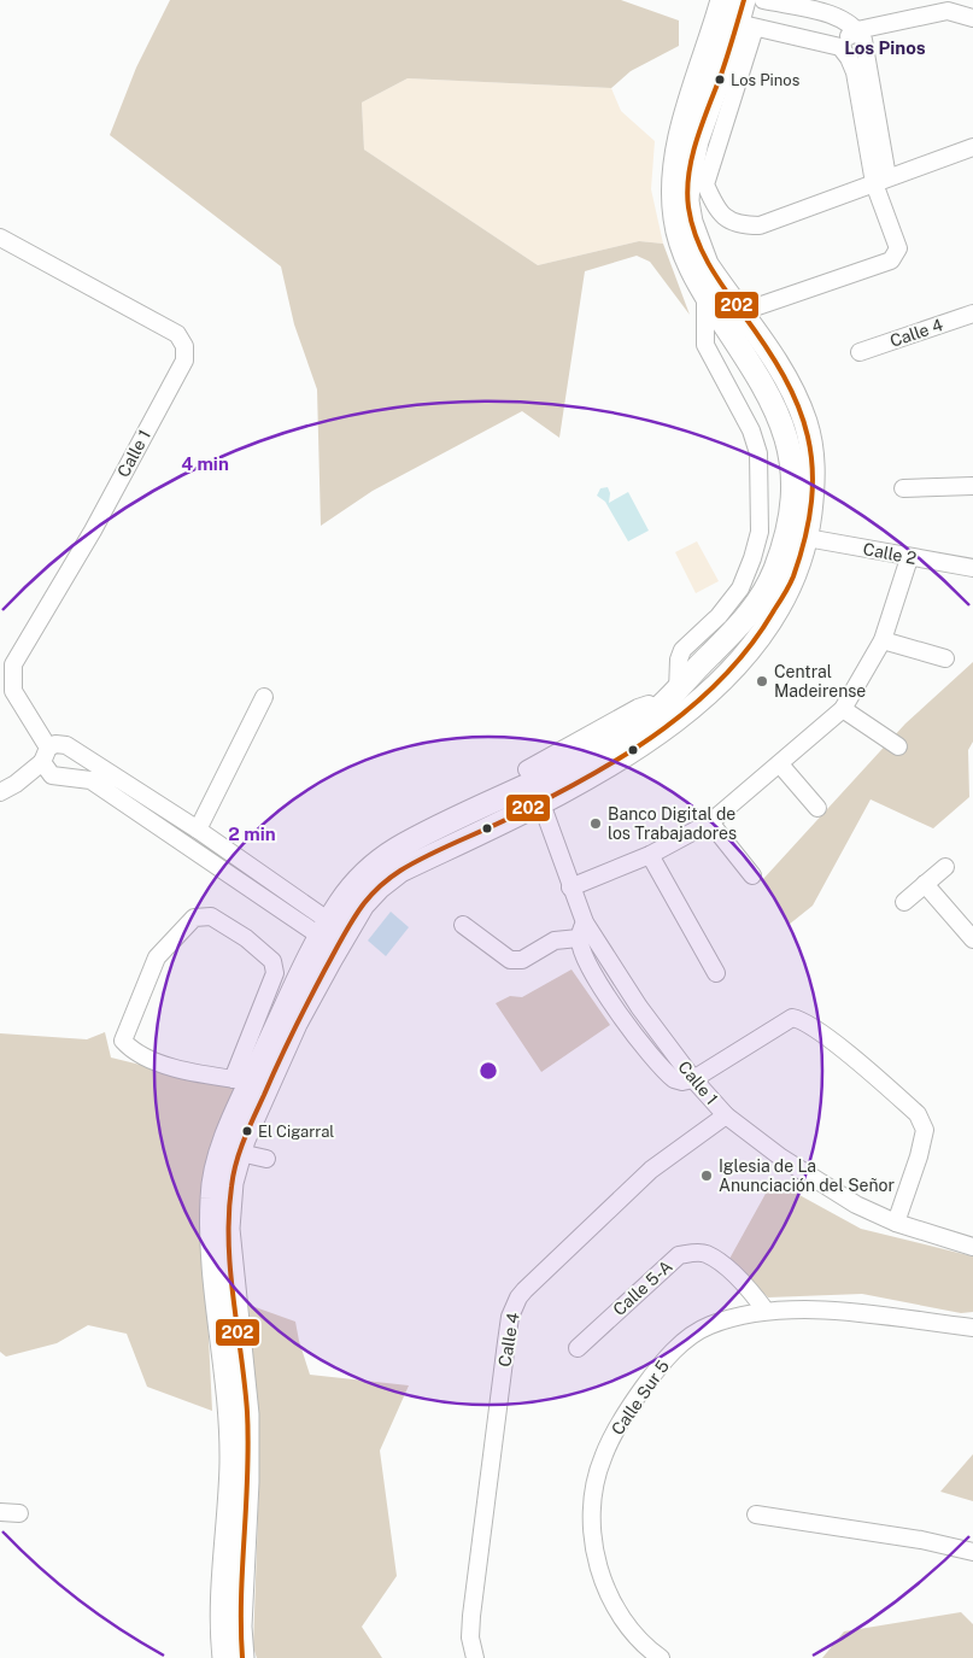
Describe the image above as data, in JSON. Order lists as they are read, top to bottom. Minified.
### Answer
{"streets":{"street":["Calle 4","Calle 1","Calle 2","Calle 5-A","Calle Sur 5"]},"crossings":[["Calle 4","Calle 1"],["Calle 5-A","Calle Sur 5"]],"districts":["Los Pinos"],"places":["Los Pinos","Central Madeirense","Banco Digital de los Trabajadores","El Cigarral","Iglesia de La Anunciación del Señor"],"lines":["transit line 202"],"rings":["4 min","2 min"]}
